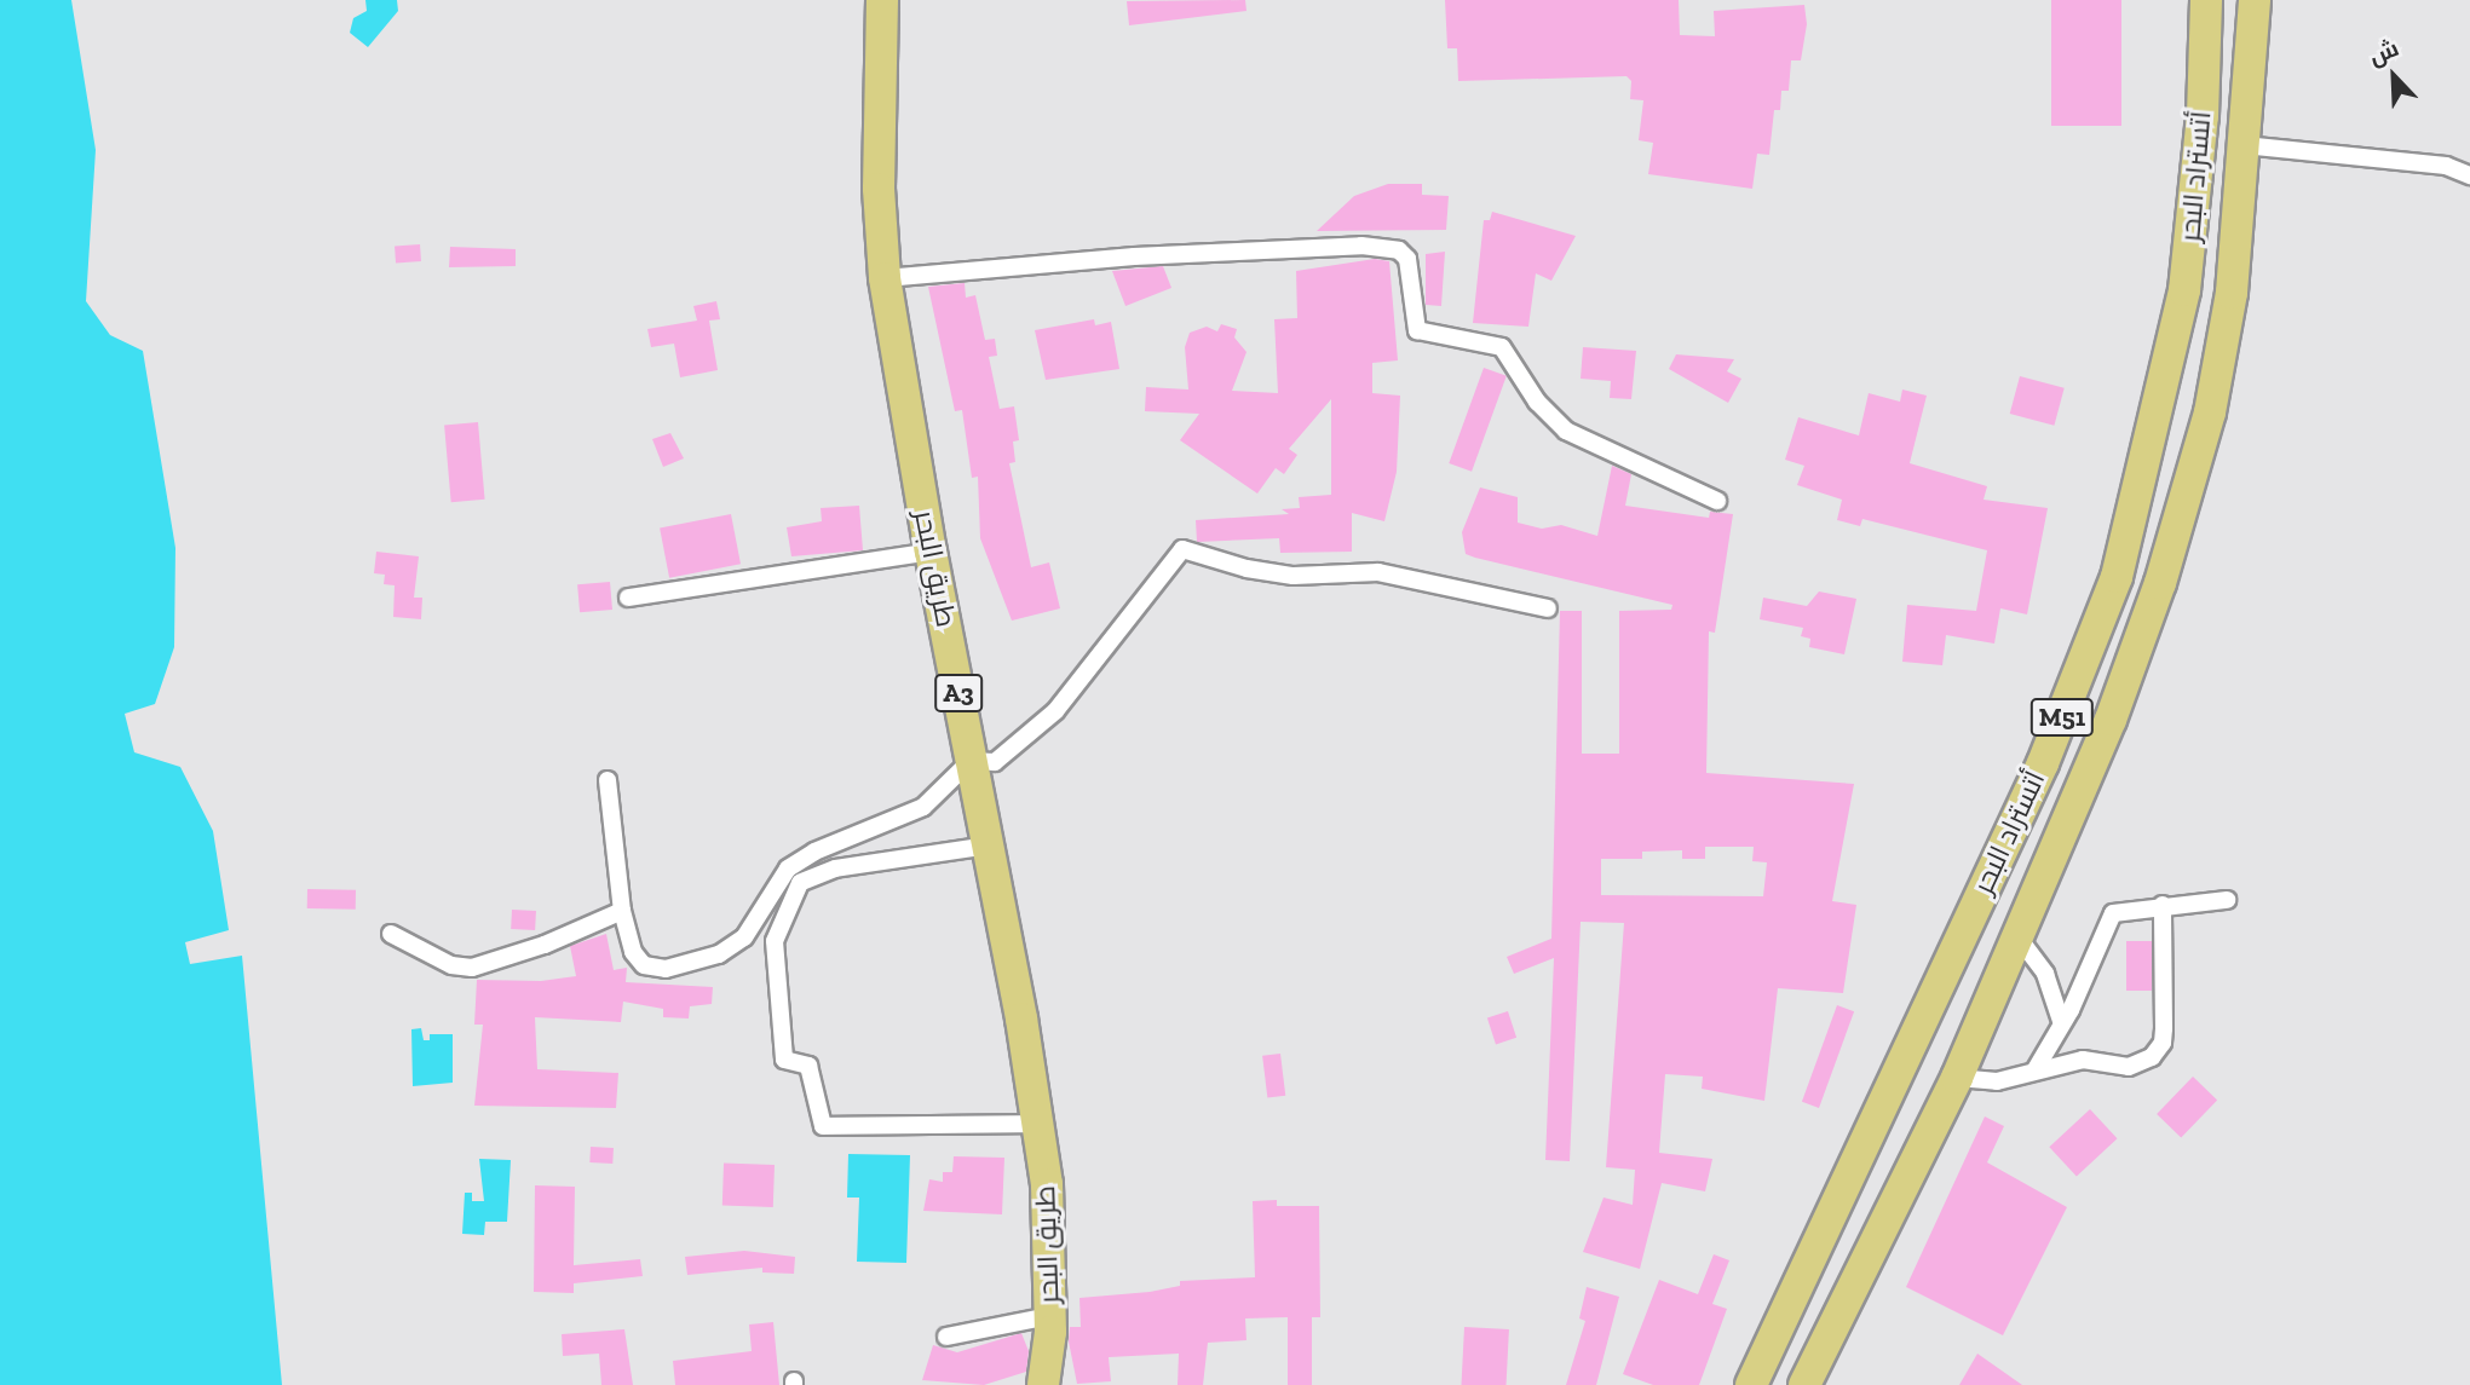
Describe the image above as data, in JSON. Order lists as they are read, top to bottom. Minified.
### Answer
{"streets":{"highway":["أتستراد البحر","طريق البحر","A3","M51"]},"north":"top left"}
